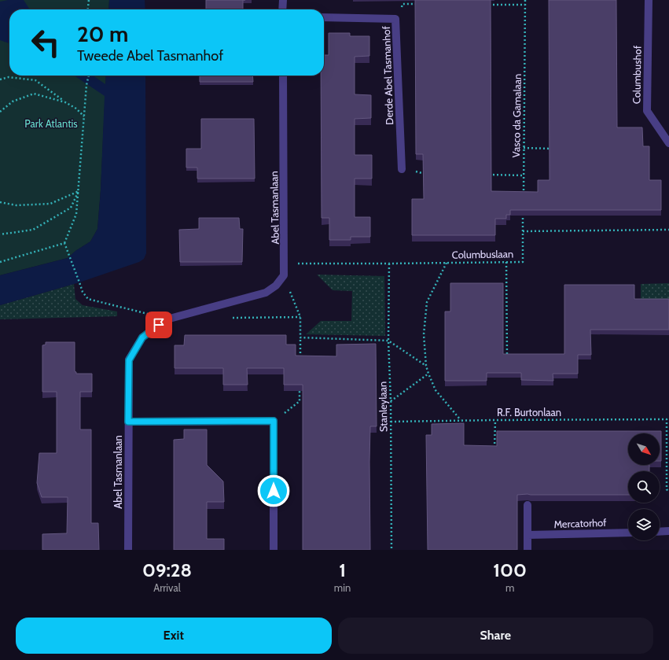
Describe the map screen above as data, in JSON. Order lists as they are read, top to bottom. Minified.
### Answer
{"streets":{"street":["Columbushof","Derde Abel Tasmanhof","Abel Tasmanlaan","Mercatorhof"],"path":["Vasco da Gamalaan","Columbuslaan","Stanleylaan","R.F. Burtonlaan"]},"crossings":[["Abel Tasmanlaan","Columbuslaan"],["Columbuslaan","Stanleylaan"],["Stanleylaan","R.F. Burtonlaan"]],"parks":["Park Atlantis"],"north":"bottom right","page":{"turn":["20 m","Tweede Abel Tasmanhof"],"eta":["09:28","Arrival","1","min","100","m"],"buttons":["Exit","Share"]}}
